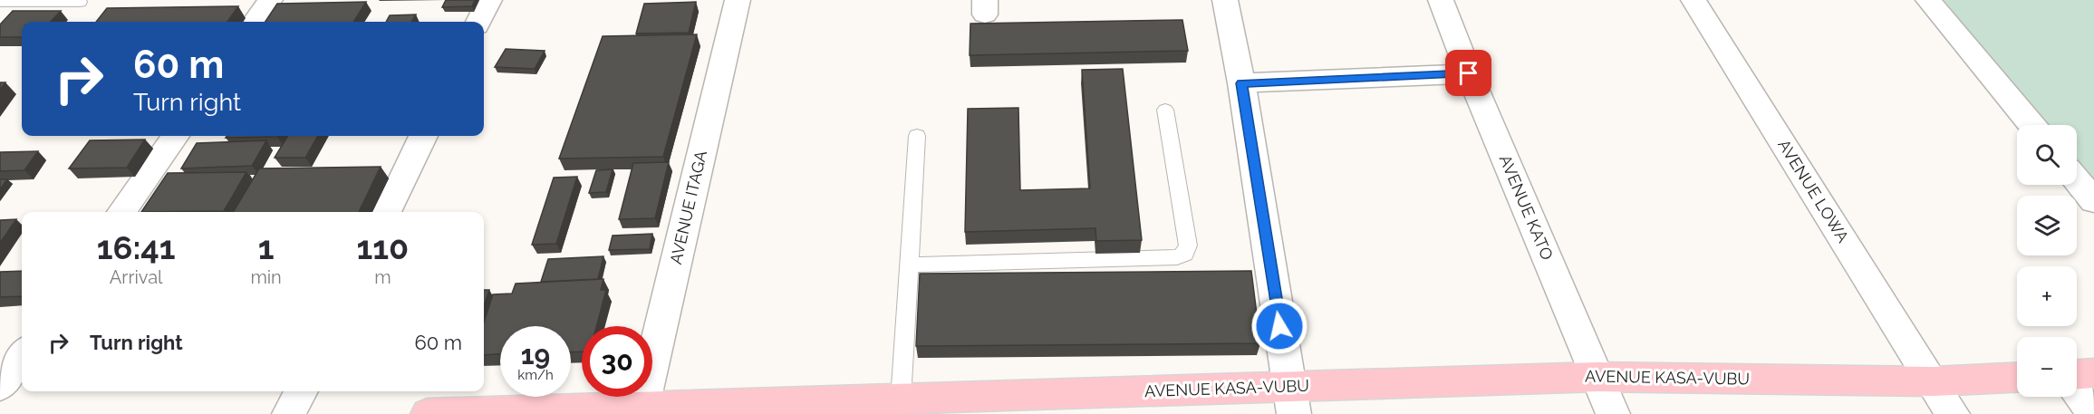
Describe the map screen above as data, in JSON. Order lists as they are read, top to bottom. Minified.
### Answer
{"streets":{"main road":["AVENUE KASA-VUBU"],"street":["AVENUE LOWA","AVENUE ITAGA","AVENUE KATO"]},"crossings":[["AVENUE LOWA","AVENUE KASA-VUBU"],["AVENUE ITAGA","AVENUE KASA-VUBU"],["AVENUE KATO","AVENUE KASA-VUBU"]],"page":{"turn":["60 m","Turn right"],"map_buttons":["+","−"],"eta":["16:41","Arrival","1","min","110","m"],"list":[{"name":"Turn right","value":"60 m"}],"speed":"19 km/h","limit":"30"}}
